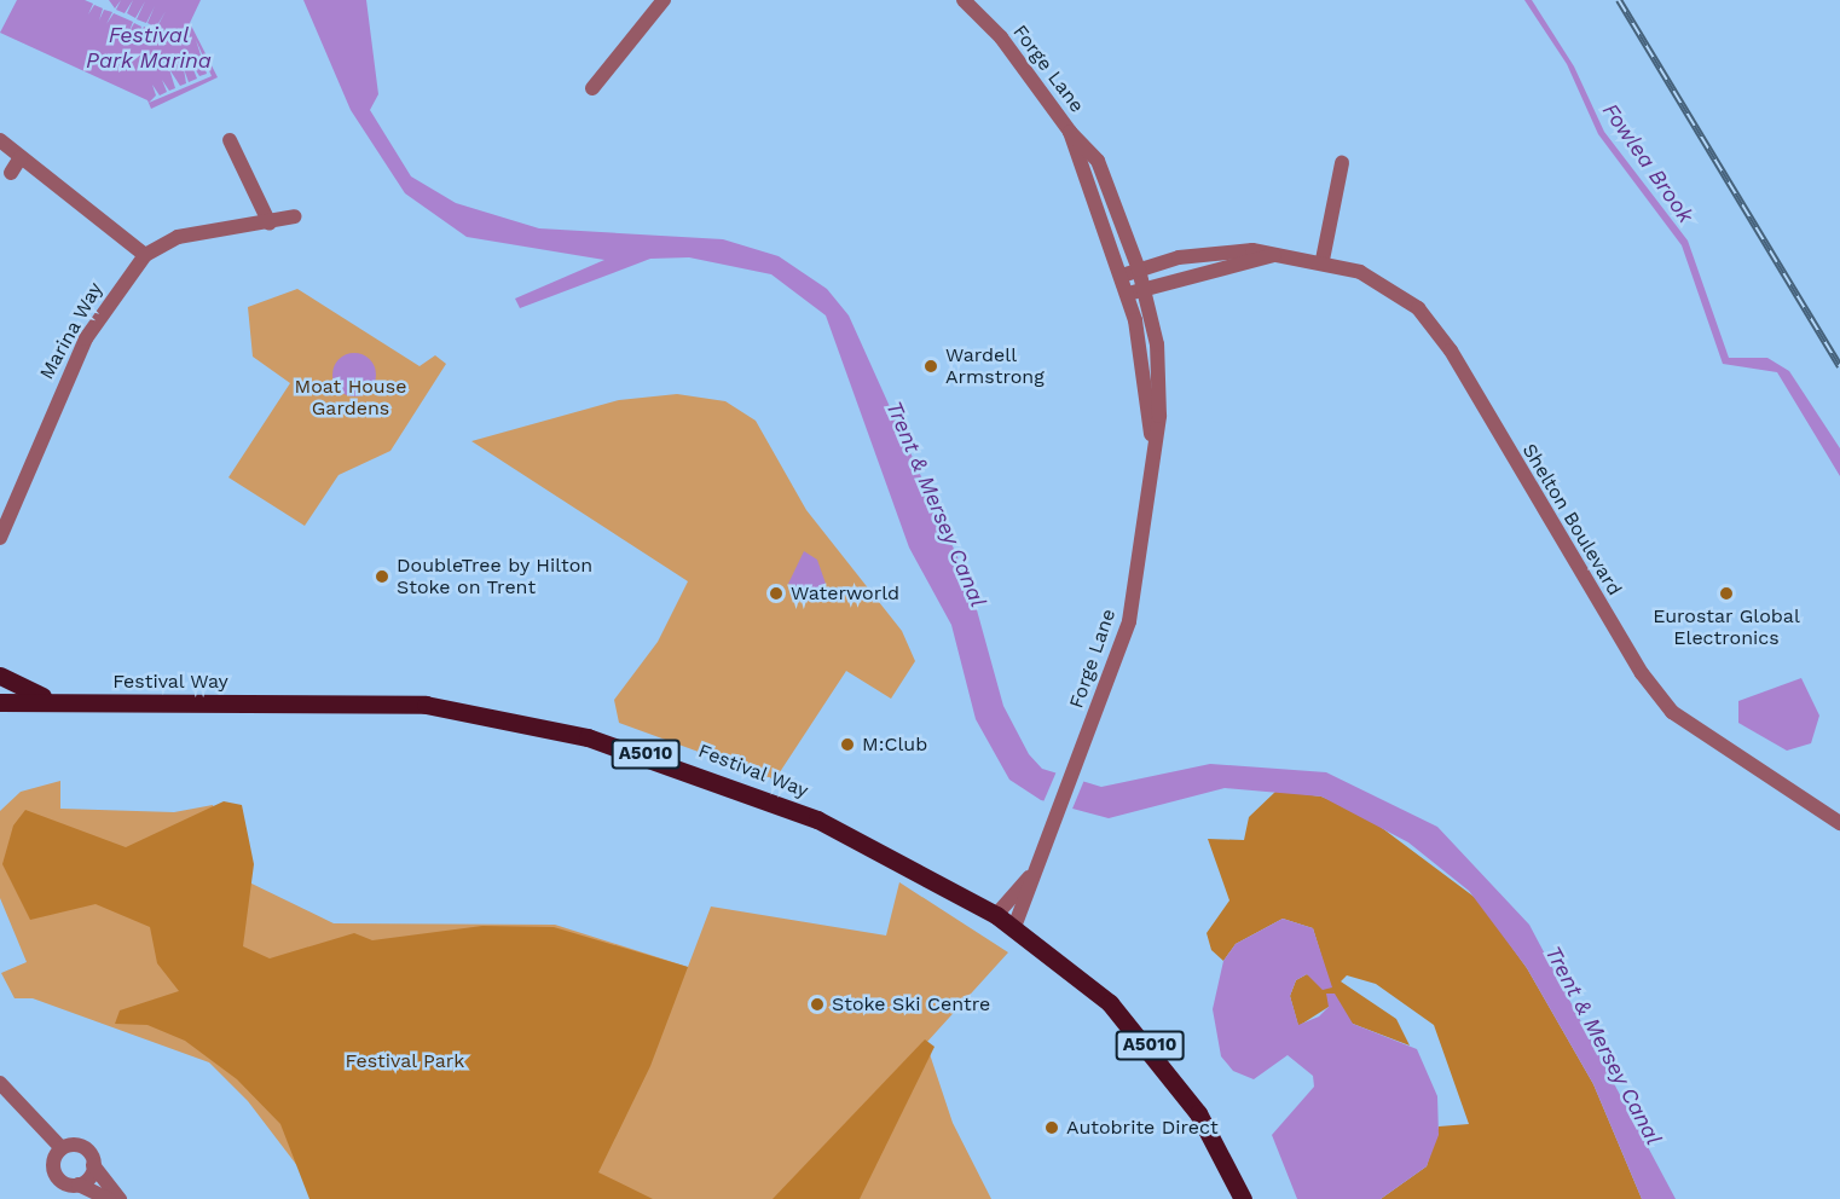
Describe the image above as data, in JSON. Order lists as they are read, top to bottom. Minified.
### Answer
{"streets":{"main road":["Festival Way","A5010"],"street":["Forge Lane","Marina Way","Shelton Boulevard"]},"crossings":[["Forge Lane","Shelton Boulevard"],["Forge Lane","Festival Way"]],"water":["Festival Park Marina","Fowlea Brook","Trent & Mersey Canal"],"parks":["Moat House Gardens","Festival Park"],"places":["Wardell Armstrong","DoubleTree by Hilton Stoke on Trent","Waterworld","Eurostar Global Electronics","M:Club","Stoke Ski Centre","Autobrite Direct"]}
